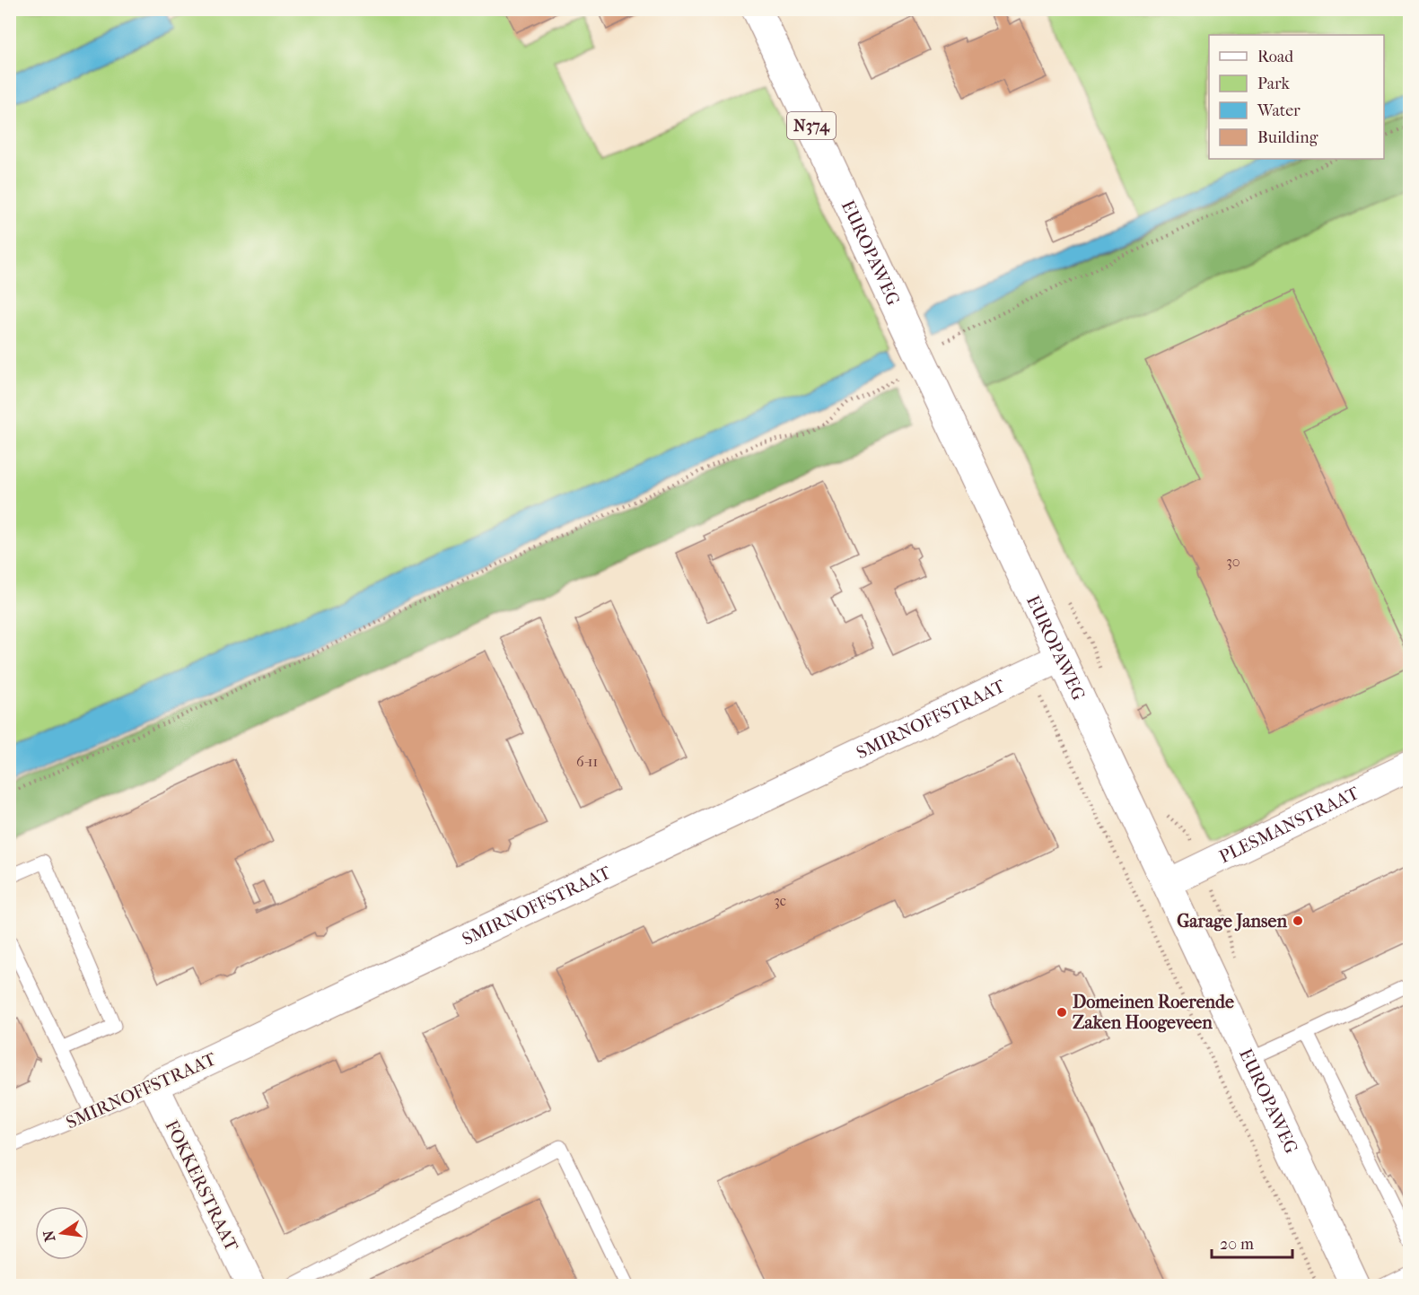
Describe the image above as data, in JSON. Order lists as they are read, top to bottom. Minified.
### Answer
{"streets":{"main road":["N374","EUROPAWEG"],"street":["SMIRNOFFSTRAAT","PLESMANSTRAAT","FOKKERSTRAAT"]},"crossings":[["EUROPAWEG","SMIRNOFFSTRAAT"],["EUROPAWEG","PLESMANSTRAAT"],["SMIRNOFFSTRAAT","FOKKERSTRAAT"]],"places":["Garage Jansen","Domeinen Roerende Zaken Hoogeveen"],"house_numbers":["30","6-11","3c"],"legend":["Road","Park","Water","Building"],"scale_bar":"20 m","north":"left"}
